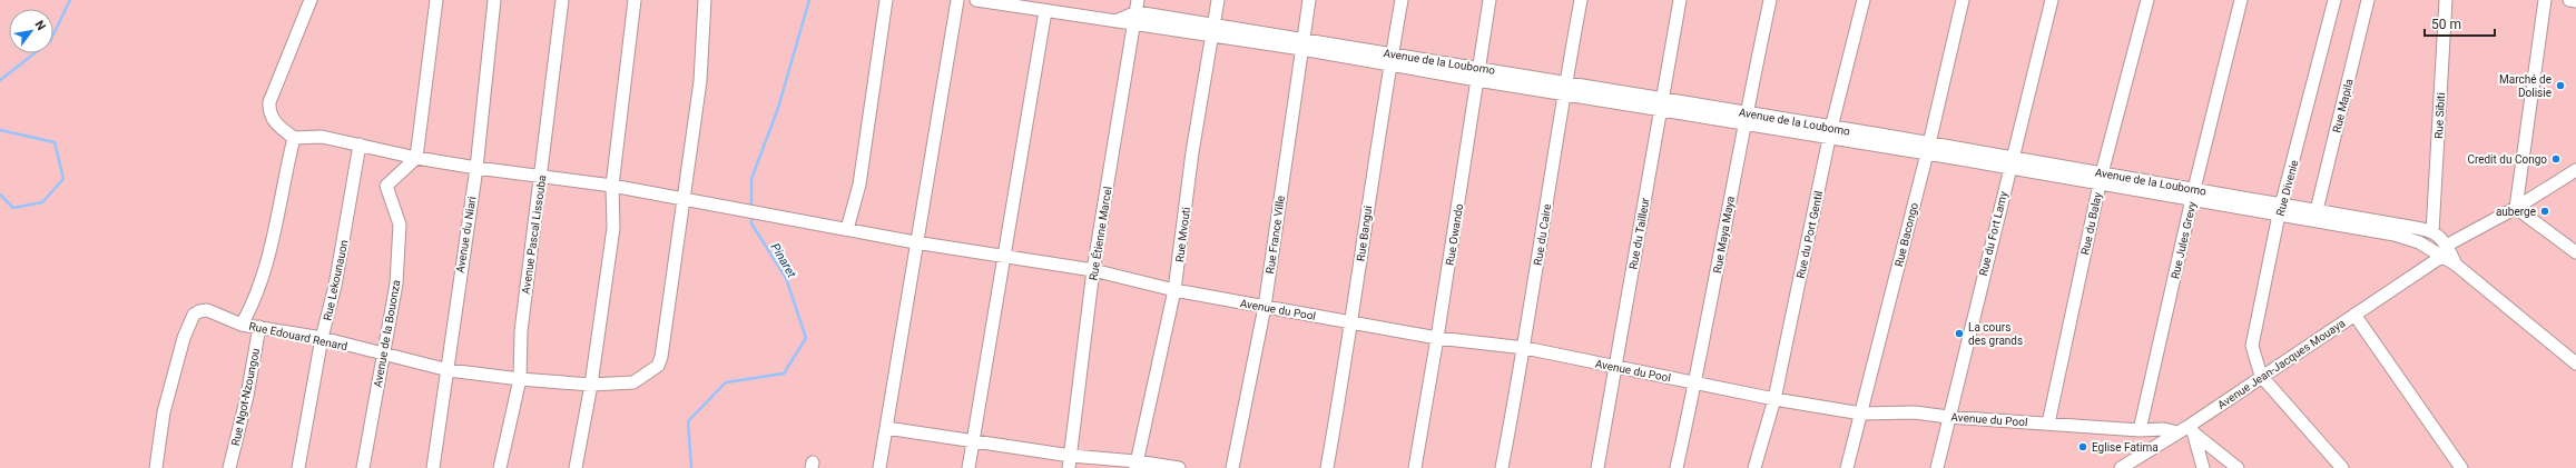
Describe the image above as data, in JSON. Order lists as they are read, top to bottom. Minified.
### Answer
{"streets":{"street":["Avenue de la Loubomo","Rue Mapila","Rue Sibiti","Rue Divenie","Rue du Balay","Rue Étienne Marcel","Rue Bangui","Rue du Tailleur","Rue du Fort Lamy","Avenue du Niari","Avenue Pascal Lissouba","Rue Mvouti","Rue France Ville","Rue Owando","Rue du Caire","Rue Maya Maya","Rue du Port Gentil","Rue Bacongo","Rue Jules Grevy","Rue Lekounauon","Avenue du Pool","Avenue de la Bouonza","Rue Edouard Renard","Avenue Jean-Jacques Mouaya","Rue Ngot-Nzoungou"]},"crossings":[["Avenue de la Loubomo","Rue Mapila"],["Avenue de la Loubomo","Rue Sibiti"],["Avenue de la Loubomo","Rue Divenie"],["Avenue de la Loubomo","Rue du Balay"],["Avenue de la Loubomo","Rue Étienne Marcel"],["Avenue de la Loubomo","Rue Bangui"],["Avenue de la Loubomo","Rue du Tailleur"],["Avenue de la Loubomo","Rue du Fort Lamy"],["Avenue de la Loubomo","Rue Mvouti"],["Avenue de la Loubomo","Rue France Ville"],["Avenue de la Loubomo","Rue Owando"],["Avenue de la Loubomo","Rue du Caire"],["Avenue de la Loubomo","Rue Maya Maya"],["Avenue de la Loubomo","Rue du Port Gentil"],["Avenue de la Loubomo","Rue Bacongo"],["Avenue de la Loubomo","Rue Jules Grevy"],["Avenue de la Loubomo","Avenue Jean-Jacques Mouaya"],["Rue Divenie","Avenue Jean-Jacques Mouaya"],["Rue du Balay","Avenue du Pool"],["Rue Étienne Marcel","Avenue du Pool"],["Rue Bangui","Avenue du Pool"],["Rue du Tailleur","Avenue du Pool"],["Rue du Fort Lamy","Avenue du Pool"],["Avenue du Niari","Avenue du Pool"],["Avenue du Niari","Rue Edouard Renard"],["Avenue Pascal Lissouba","Avenue du Pool"],["Avenue Pascal Lissouba","Rue Edouard Renard"],["Rue Mvouti","Avenue du Pool"],["Rue France Ville","Avenue du Pool"],["Rue Owando","Avenue du Pool"],["Rue du Caire","Avenue du Pool"],["Rue Maya Maya","Avenue du Pool"],["Rue du Port Gentil","Avenue du Pool"],["Rue Bacongo","Avenue du Pool"],["Rue Jules Grevy","Avenue du Pool"],["Rue Lekounauon","Avenue du Pool"],["Rue Lekounauon","Rue Edouard Renard"],["Avenue du Pool","Avenue de la Bouonza"],["Avenue du Pool","Rue Edouard Renard"],["Avenue du Pool","Avenue Jean-Jacques Mouaya"],["Avenue de la Bouonza","Rue Edouard Renard"],["Rue Edouard Renard","Rue Ngot-Nzoungou"]],"water":["Pinaret"],"places":["Marché de Dolisie","Credit du Congo","auberge","La cours des grands","Eglise Fatima"],"scale_bar":"50 m","north":"top right"}
